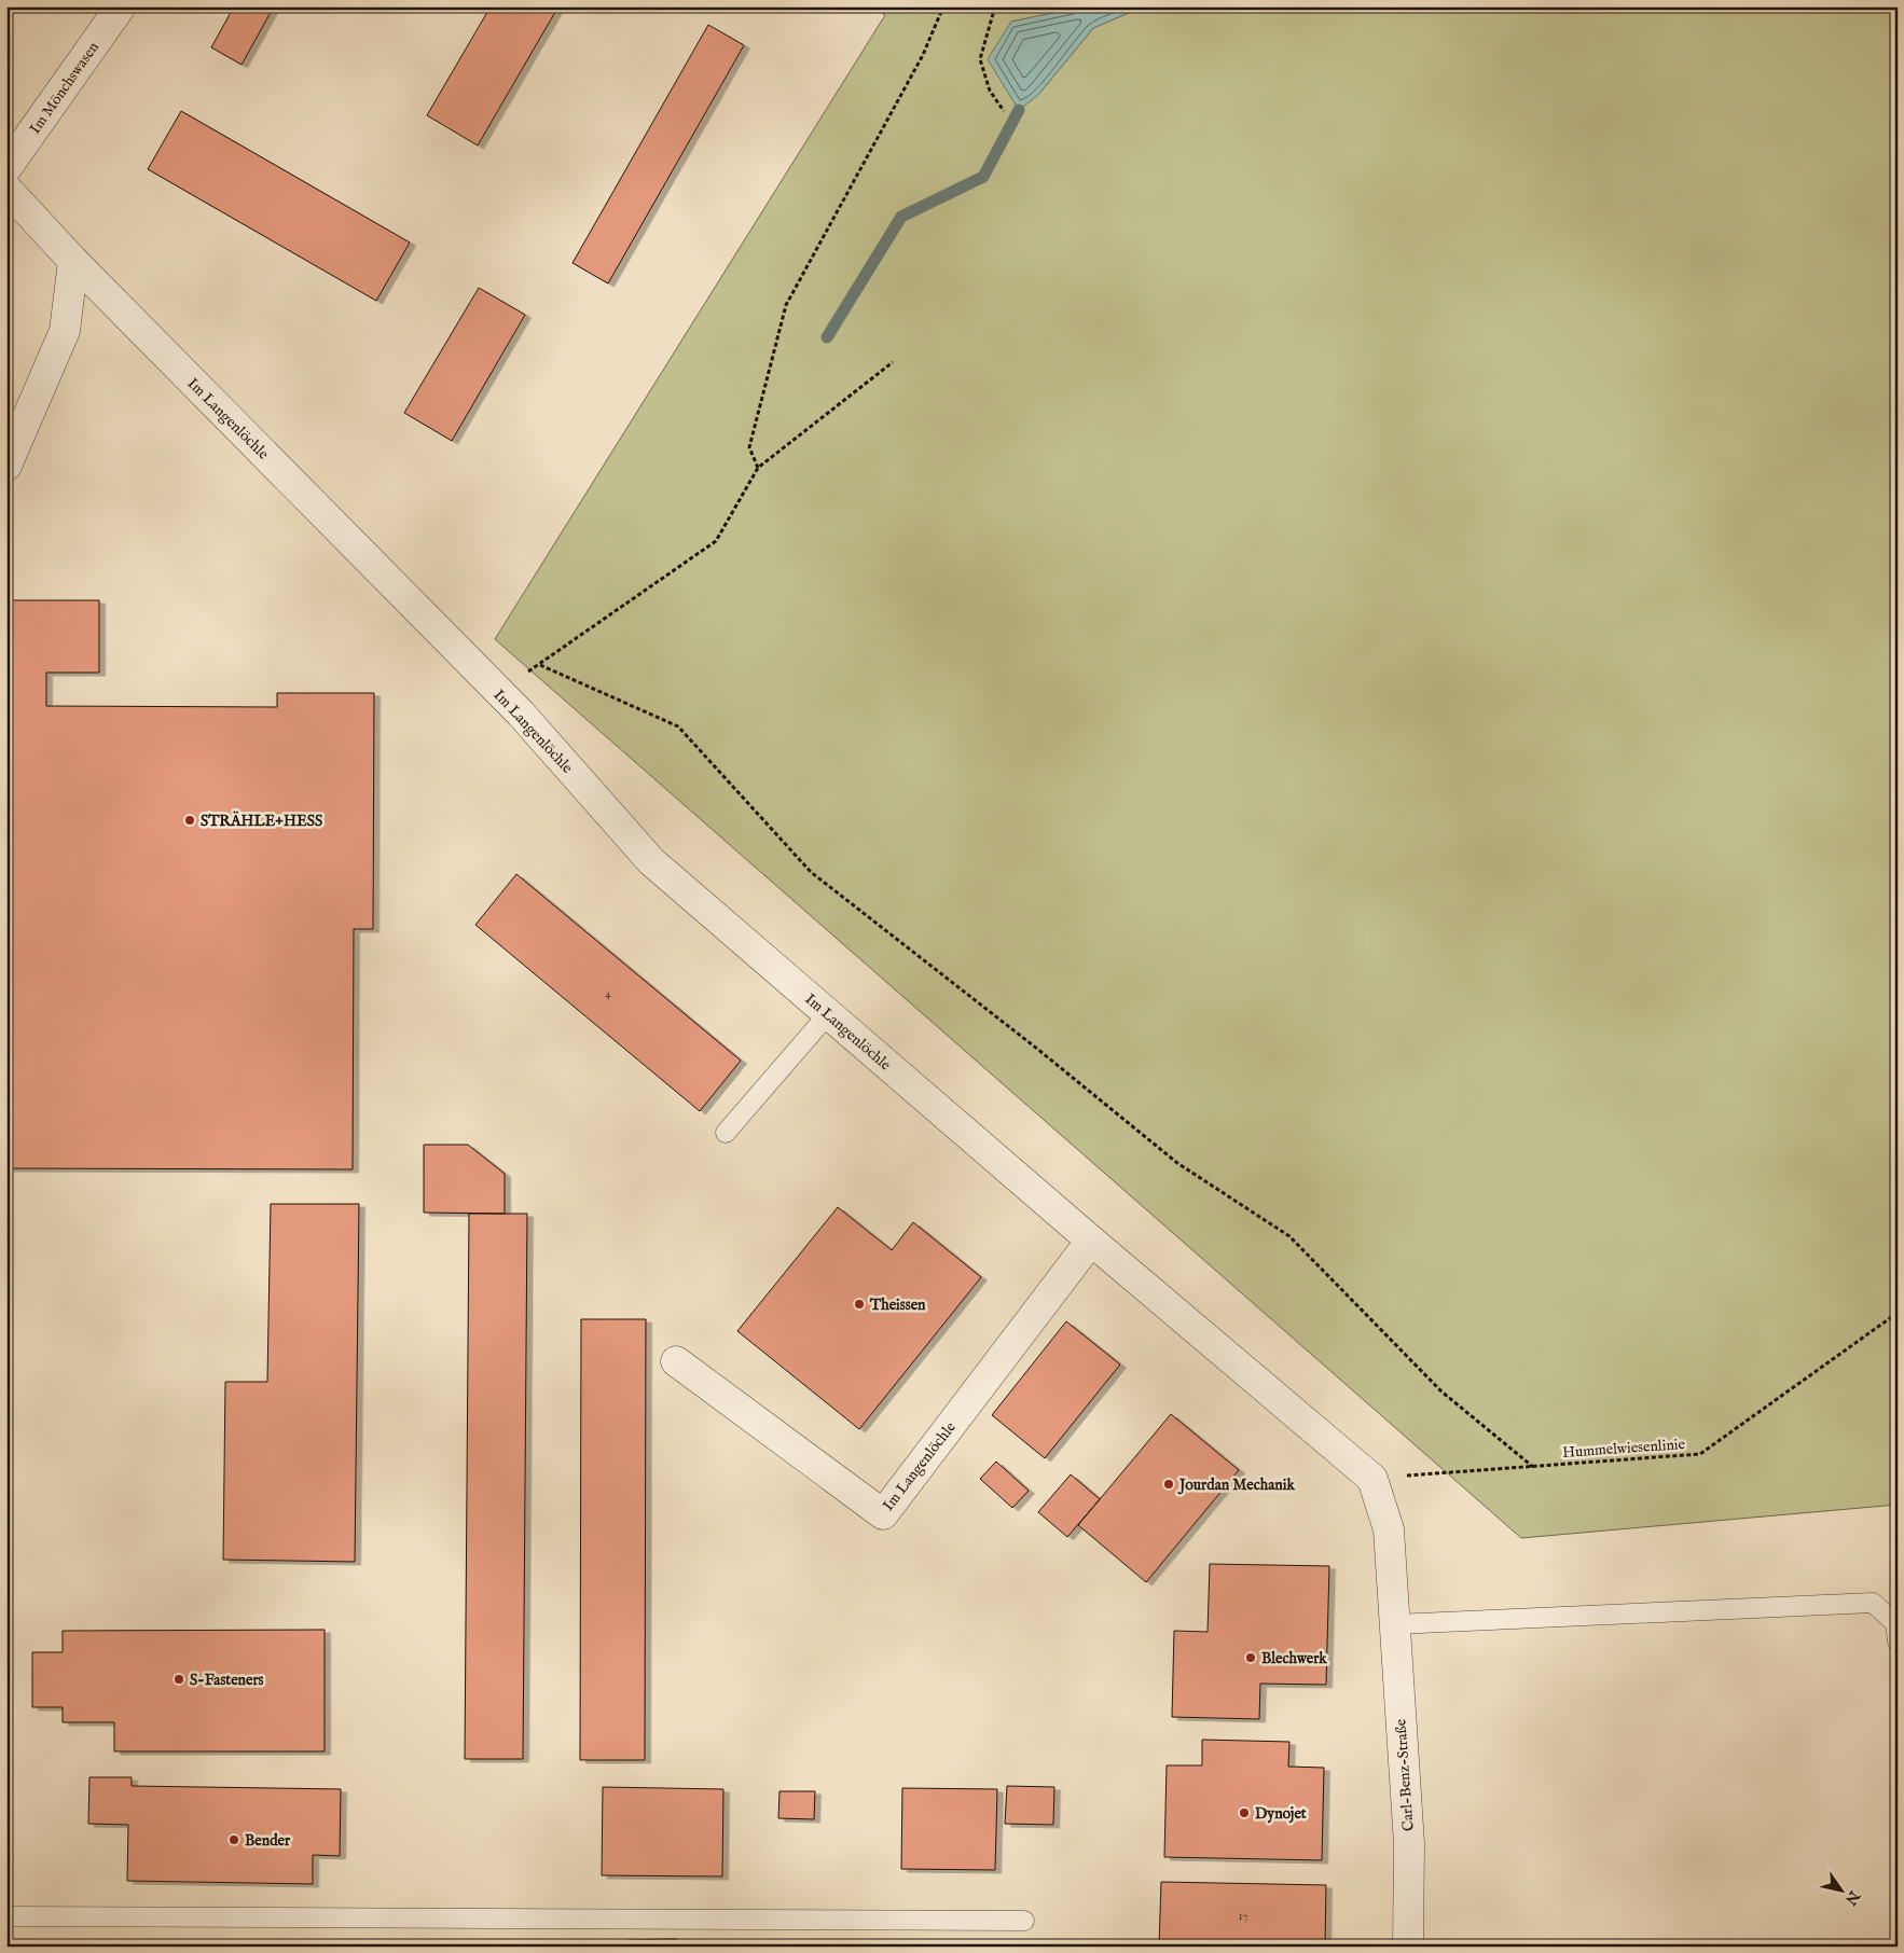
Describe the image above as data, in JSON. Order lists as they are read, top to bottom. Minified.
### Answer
{"streets":{"street":["Im Mönchswasen","Im Langenlöchle","Carl-Benz-Straße"],"path":["Hummelwiesenlinie"]},"crossings":[["Im Langenlöchle","Hummelwiesenlinie"]],"places":["STRÄHLE+HESS","Theissen","Jourdan Mechanik","Blechwerk","S-Fasteners","Dynojet","Bender"],"house_numbers":["4","17"],"north":"bottom right"}
